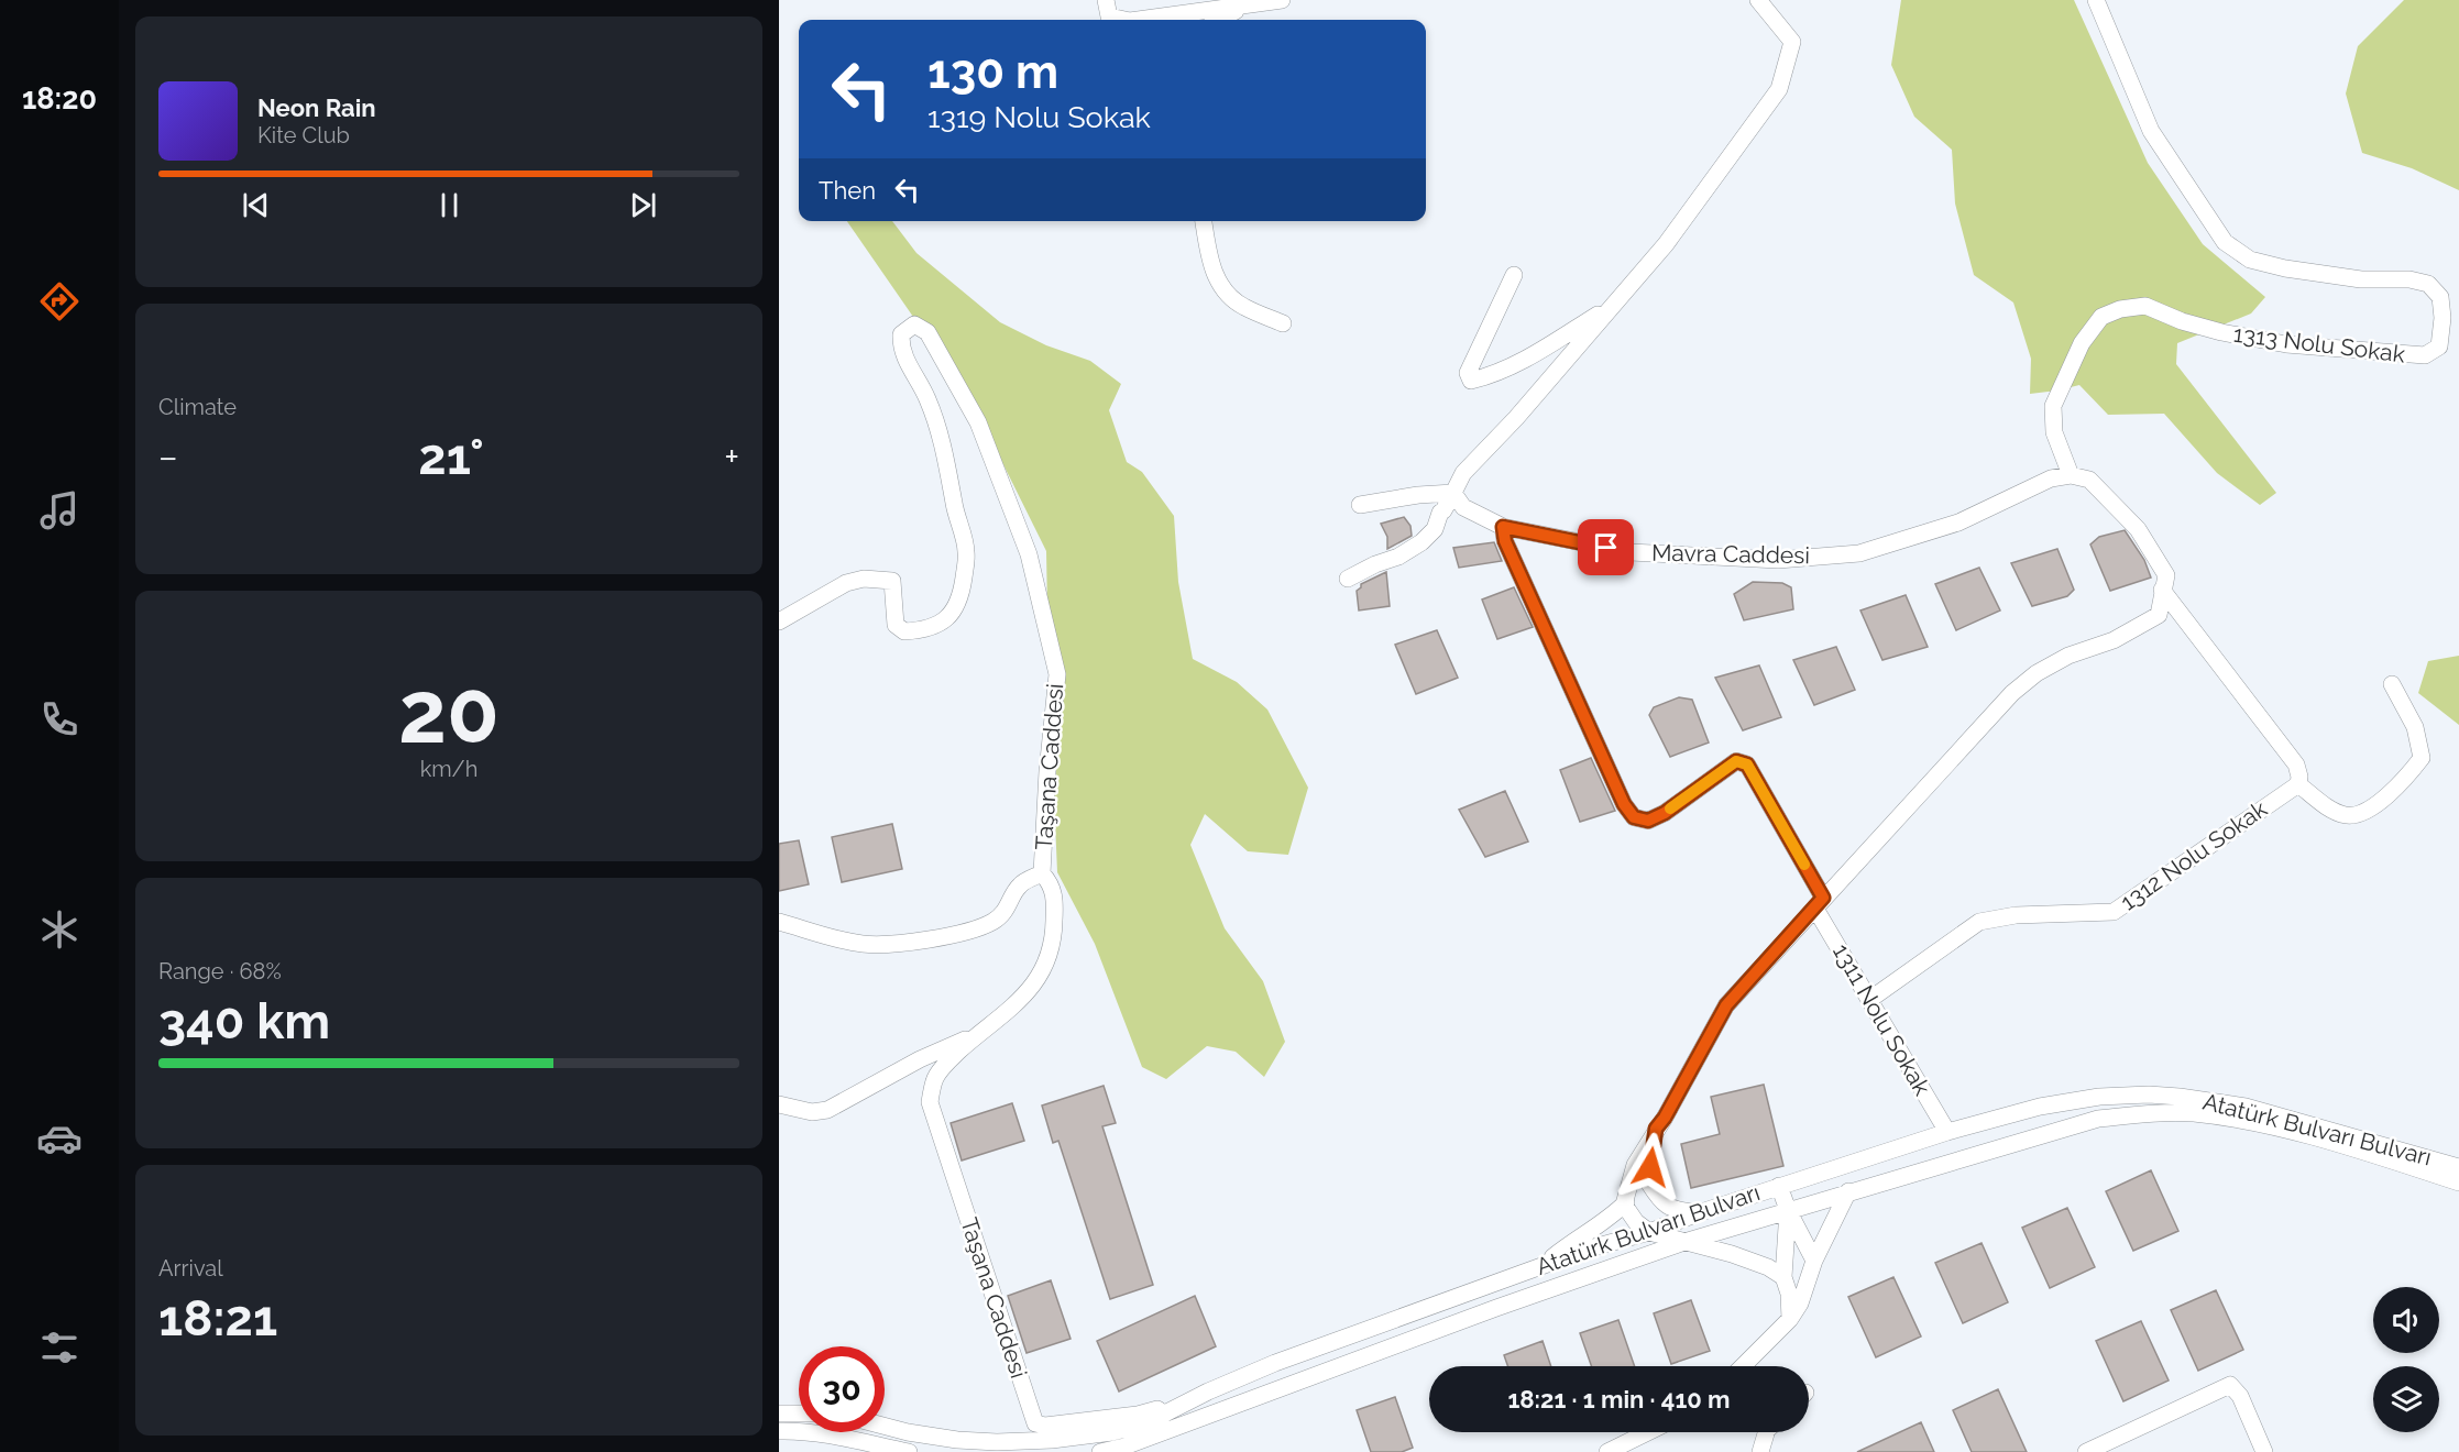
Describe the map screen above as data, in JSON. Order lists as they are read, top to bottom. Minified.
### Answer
{"streets":{"street":["1313 Nolu Sokak","Mavra Caddesi","Taşana Caddesi","1312 Nolu Sokak","1311 Nolu Sokak","Atatürk Bulvarı Bulvarı"]},"crossings":[["1313 Nolu Sokak","Mavra Caddesi"],["Mavra Caddesi","1311 Nolu Sokak"],["Taşana Caddesi","Atatürk Bulvarı Bulvarı"],["1312 Nolu Sokak","1311 Nolu Sokak"],["1311 Nolu Sokak","Atatürk Bulvarı Bulvarı"]],"page":{"tabs":"18:20","turn":["130 m","1319 Nolu Sokak"],"song":["Neon Rain","Kite Club"],"then":"Then","tile":["Climate",["20","km/h"],["Range · 68%","340 km"],["Arrival","18:21"]],"heat":["−","21°","+"],"limit":"30","trip":"18:21 · 1 min · 410 m"}}
